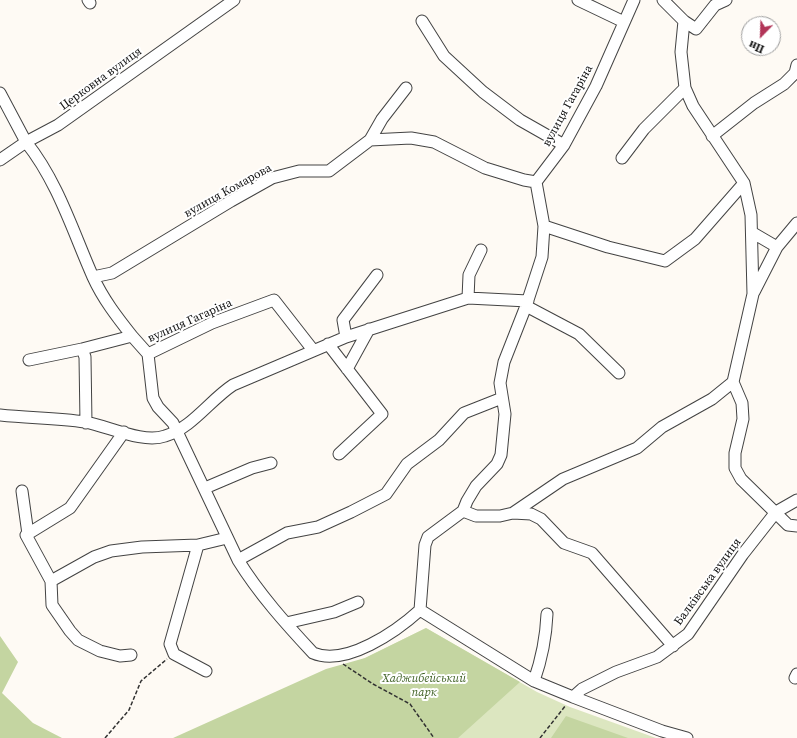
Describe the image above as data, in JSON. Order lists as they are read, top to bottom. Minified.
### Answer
{"streets":{"street":["Церковна вулиця","вулиця Гагаріна","вулиця Комарова","Балківська вулиця"]},"parks":["Хаджибейський парк"],"north":"bottom left"}
